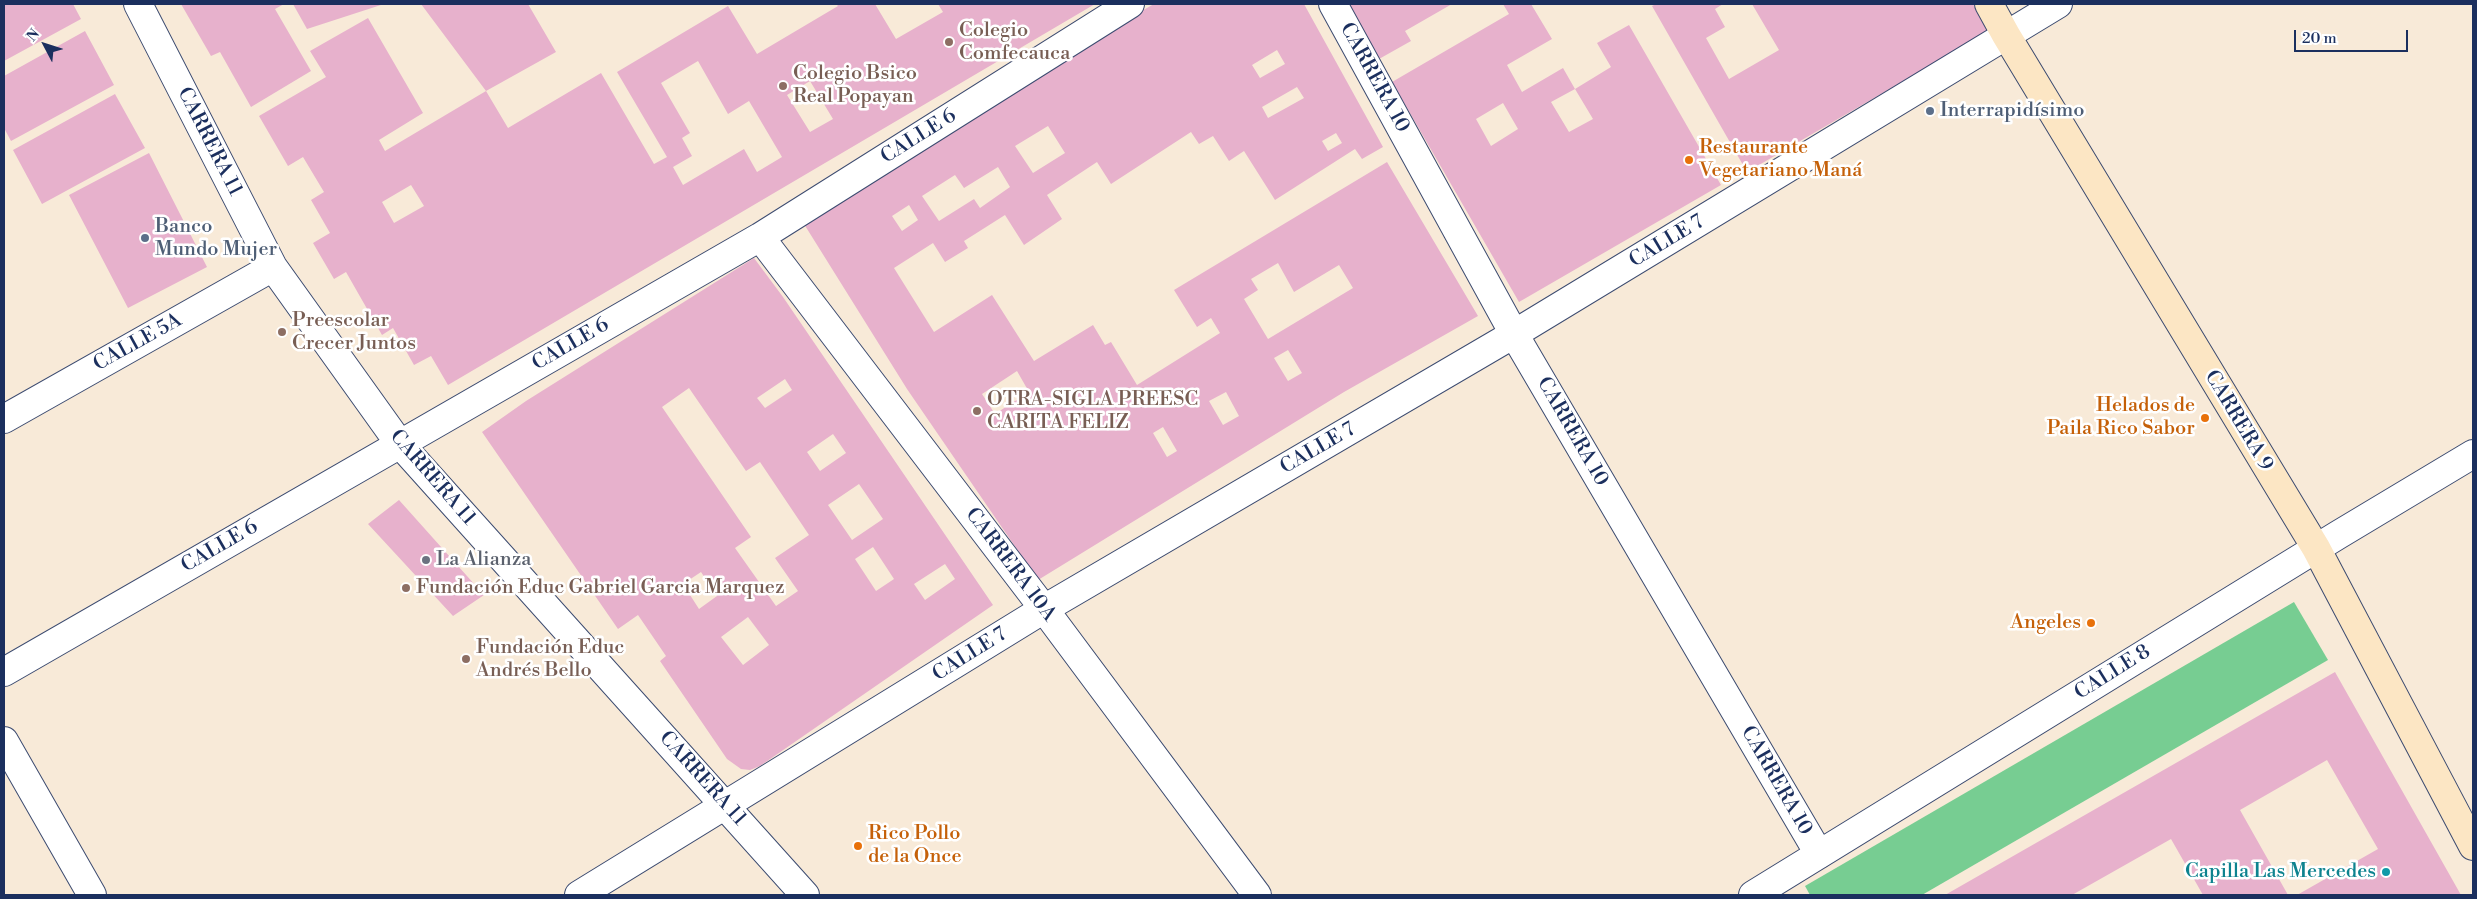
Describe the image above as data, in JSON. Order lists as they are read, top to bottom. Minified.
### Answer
{"streets":{"main road":["CARRERA 9"],"street":["CARRERA 10","CALLE 6","CARRERA 11","CALLE 7","CALLE 5A","CARRERA 10A","CALLE 8"]},"crossings":[["CARRERA 10","CALLE 7"],["CARRERA 10","CALLE 8"],["CALLE 6","CARRERA 11"],["CALLE 6","CARRERA 10A"],["CARRERA 11","CALLE 7"],["CARRERA 11","CALLE 5A"],["CALLE 7","CARRERA 9"],["CALLE 7","CARRERA 10A"],["CARRERA 9","CALLE 8"]],"places":["Colegio Comfecauca","Colegio Bsico Real Popayan","Interrapidísimo","Restaurante Vegetariano Maná","Banco Mundo Mujer","Preescolar Crecer Juntos","OTRA-SIGLA PREESC CARITA FELIZ","Helados de Paila Rico Sabor","La Alianza","Fundación Educ Gabriel Garcia Marquez","Angeles","Fundación Educ Andrés Bello","Rico Pollo de la Once","Capilla Las Mercedes"],"scale_bar":"20 m","north":"top left"}
